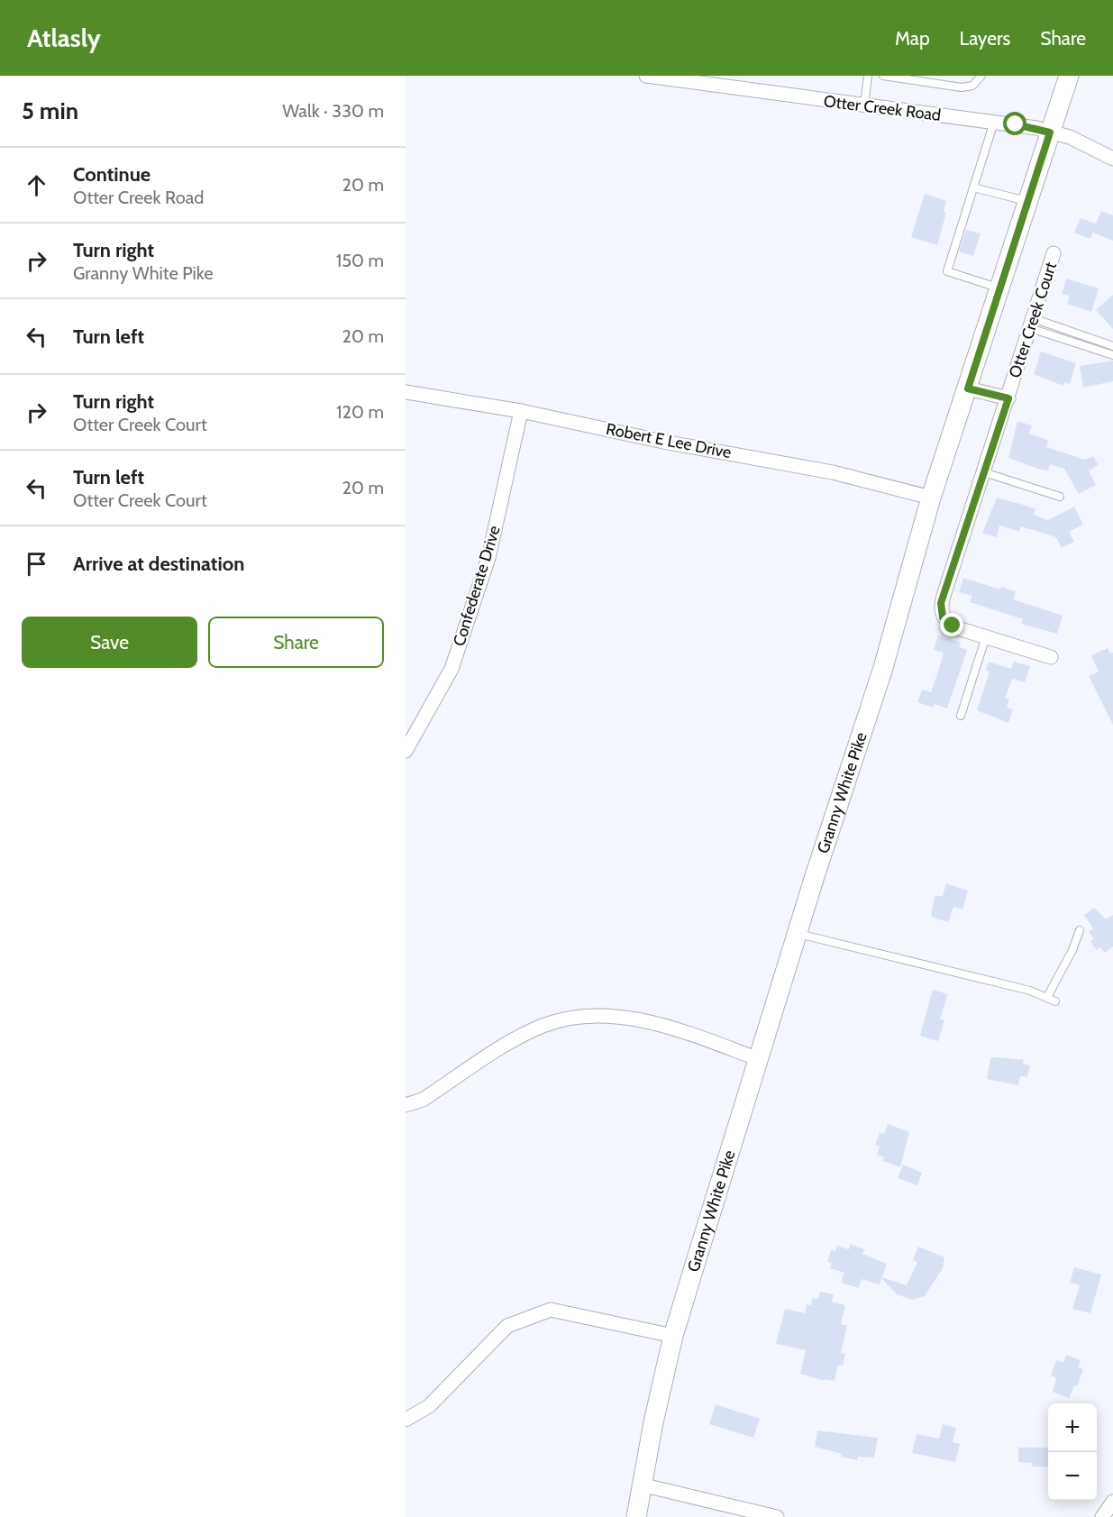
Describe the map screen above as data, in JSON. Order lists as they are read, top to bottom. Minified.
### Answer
{"streets":{"main road":["Granny White Pike"],"street":["Otter Creek Road","Otter Creek Court","Robert E Lee Drive","Confederate Drive"]},"crossings":[["Otter Creek Road","Granny White Pike"],["Robert E Lee Drive","Confederate Drive"],["Robert E Lee Drive","Granny White Pike"]],"page":{"header":"Atlasly","nav":["Map","Layers","Share"],"heading":["5 min","Walk · 330 m"],"list":[["Continue","Otter Creek Road","20 m"],["Turn right","Granny White Pike","150 m"],["Turn left","20 m"],["Turn right","Otter Creek Court","120 m"],["Turn left","Otter Creek Court","20 m"],"Arrive at destination"],"buttons":["Save","Share"],"map_buttons":["+","−"]}}
